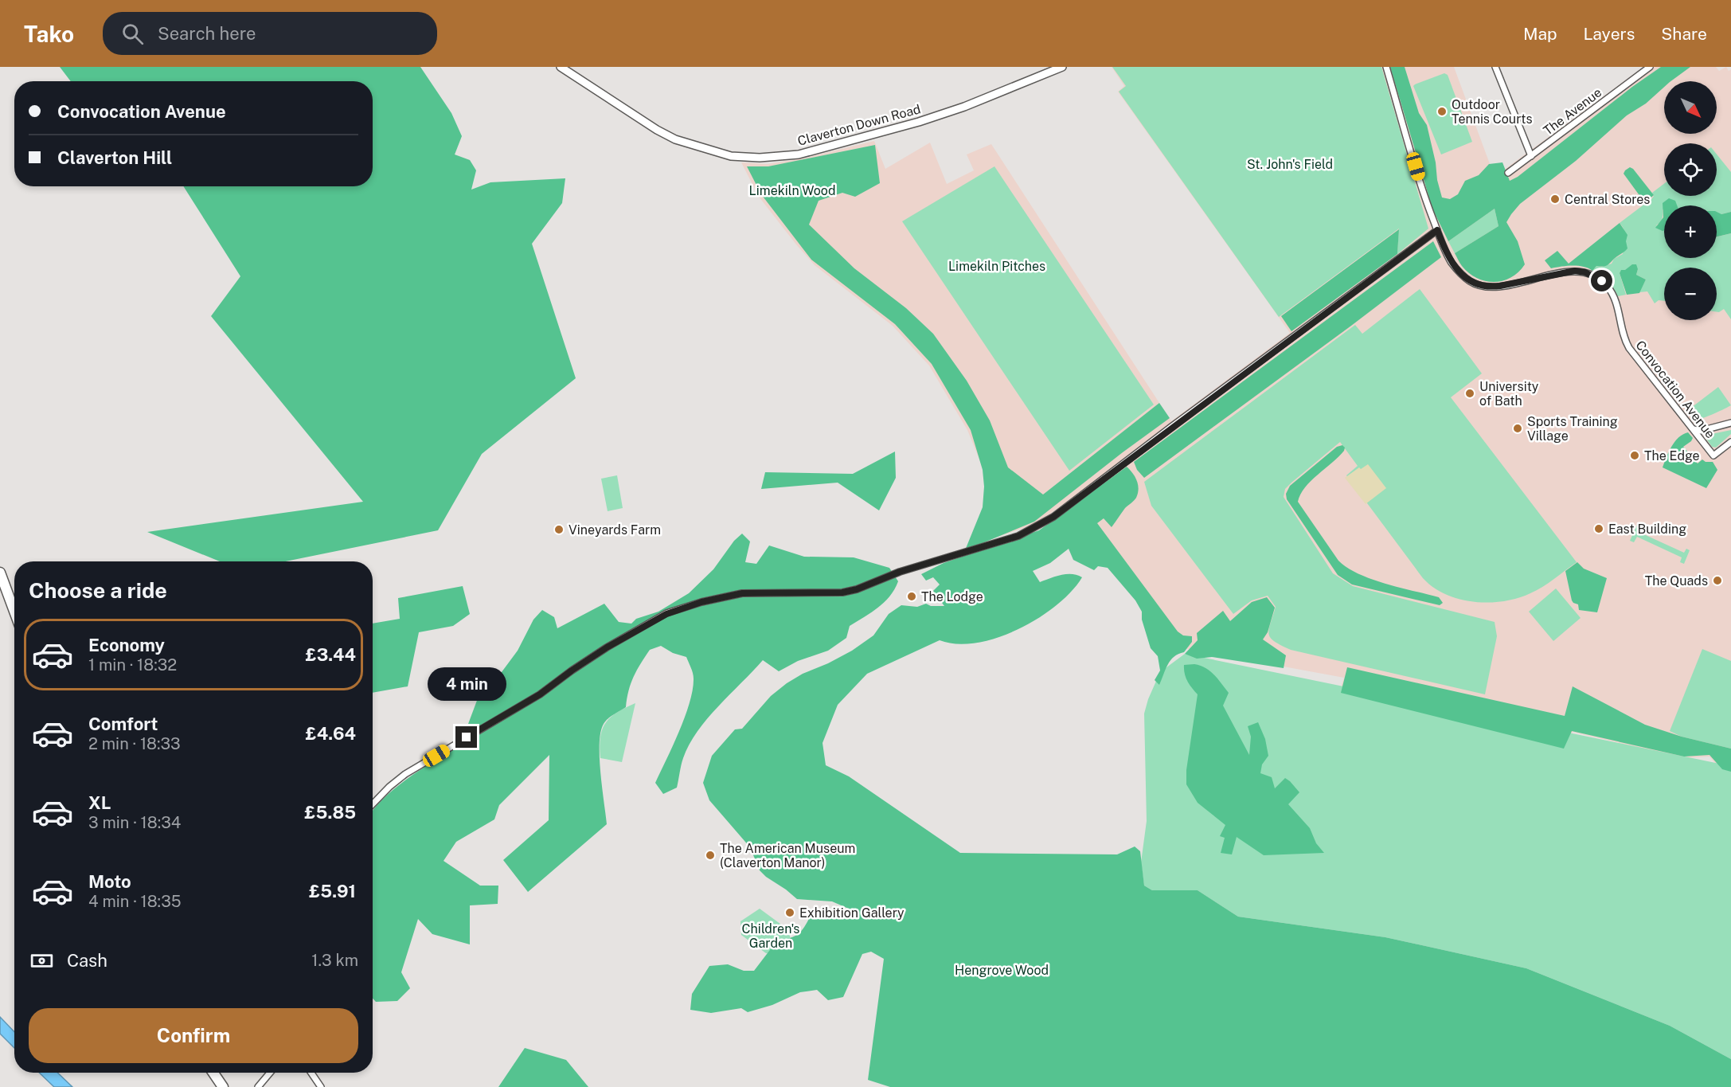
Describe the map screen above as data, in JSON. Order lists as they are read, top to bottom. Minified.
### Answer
{"streets":{"street":["The Avenue","Claverton Down Road","Convocation Avenue"]},"parks":["St. John's Field","Limekiln Wood","Limekiln Pitches","Children's Garden","Hengrove Wood"],"places":["Outdoor Tennis Courts","Central Stores","University of Bath","Sports Training Village","The Edge","East Building","Vineyards Farm","The Quads","The Lodge","The American Museum (Claverton Manor)","Exhibition Gallery"],"north":"bottom right","page":{"header":"Tako","search":"Search here","nav":["Map","Layers","Share"],"map_buttons":["+","−"],"banner":["Convocation Avenue","Claverton Hill"],"heading":"Choose a ride","list":[{"name":"Economy","note":"1 min · 18:32","value":"£3.44"},{"name":"Comfort","note":"2 min · 18:33","value":"£4.64"},{"name":"XL","note":"3 min · 18:34","value":"£5.85"},{"name":"Moto","note":"4 min · 18:35","value":"£5.91"}],"bubble":"4 min","pay":["Cash","1.3 km"],"buttons":"Confirm"}}
